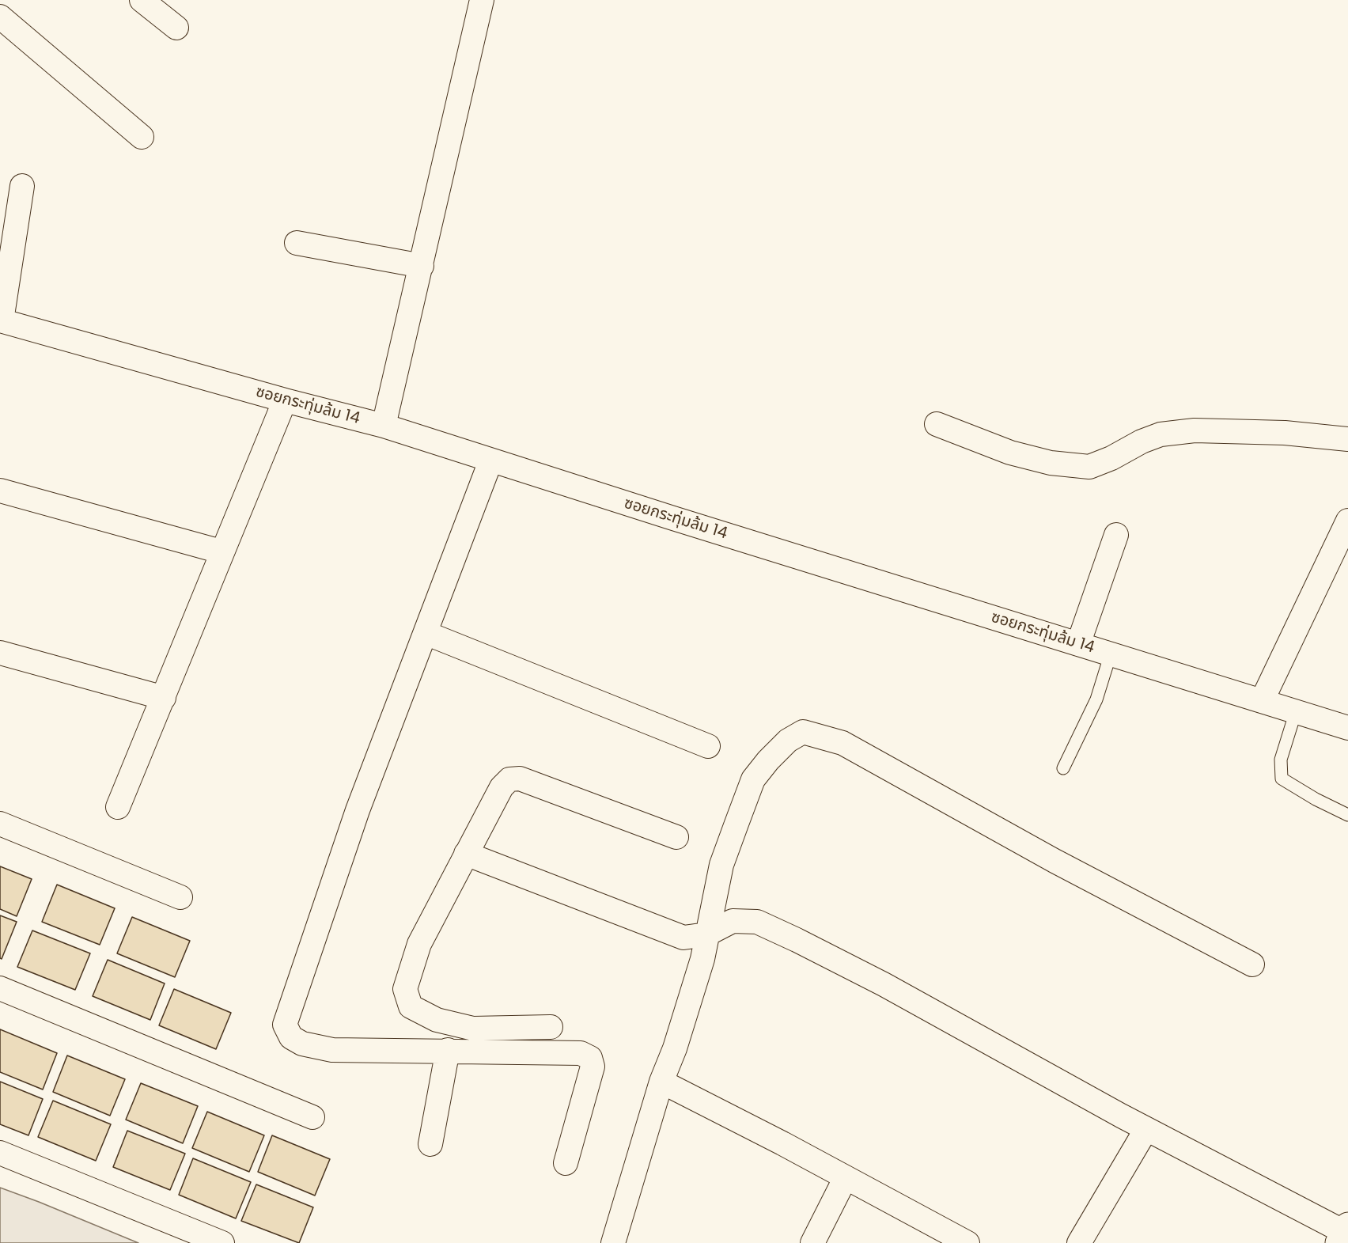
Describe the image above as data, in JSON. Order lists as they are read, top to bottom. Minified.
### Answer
{"streets":{"street":["ซอยกระทุ่มล้ม 14"]}}
